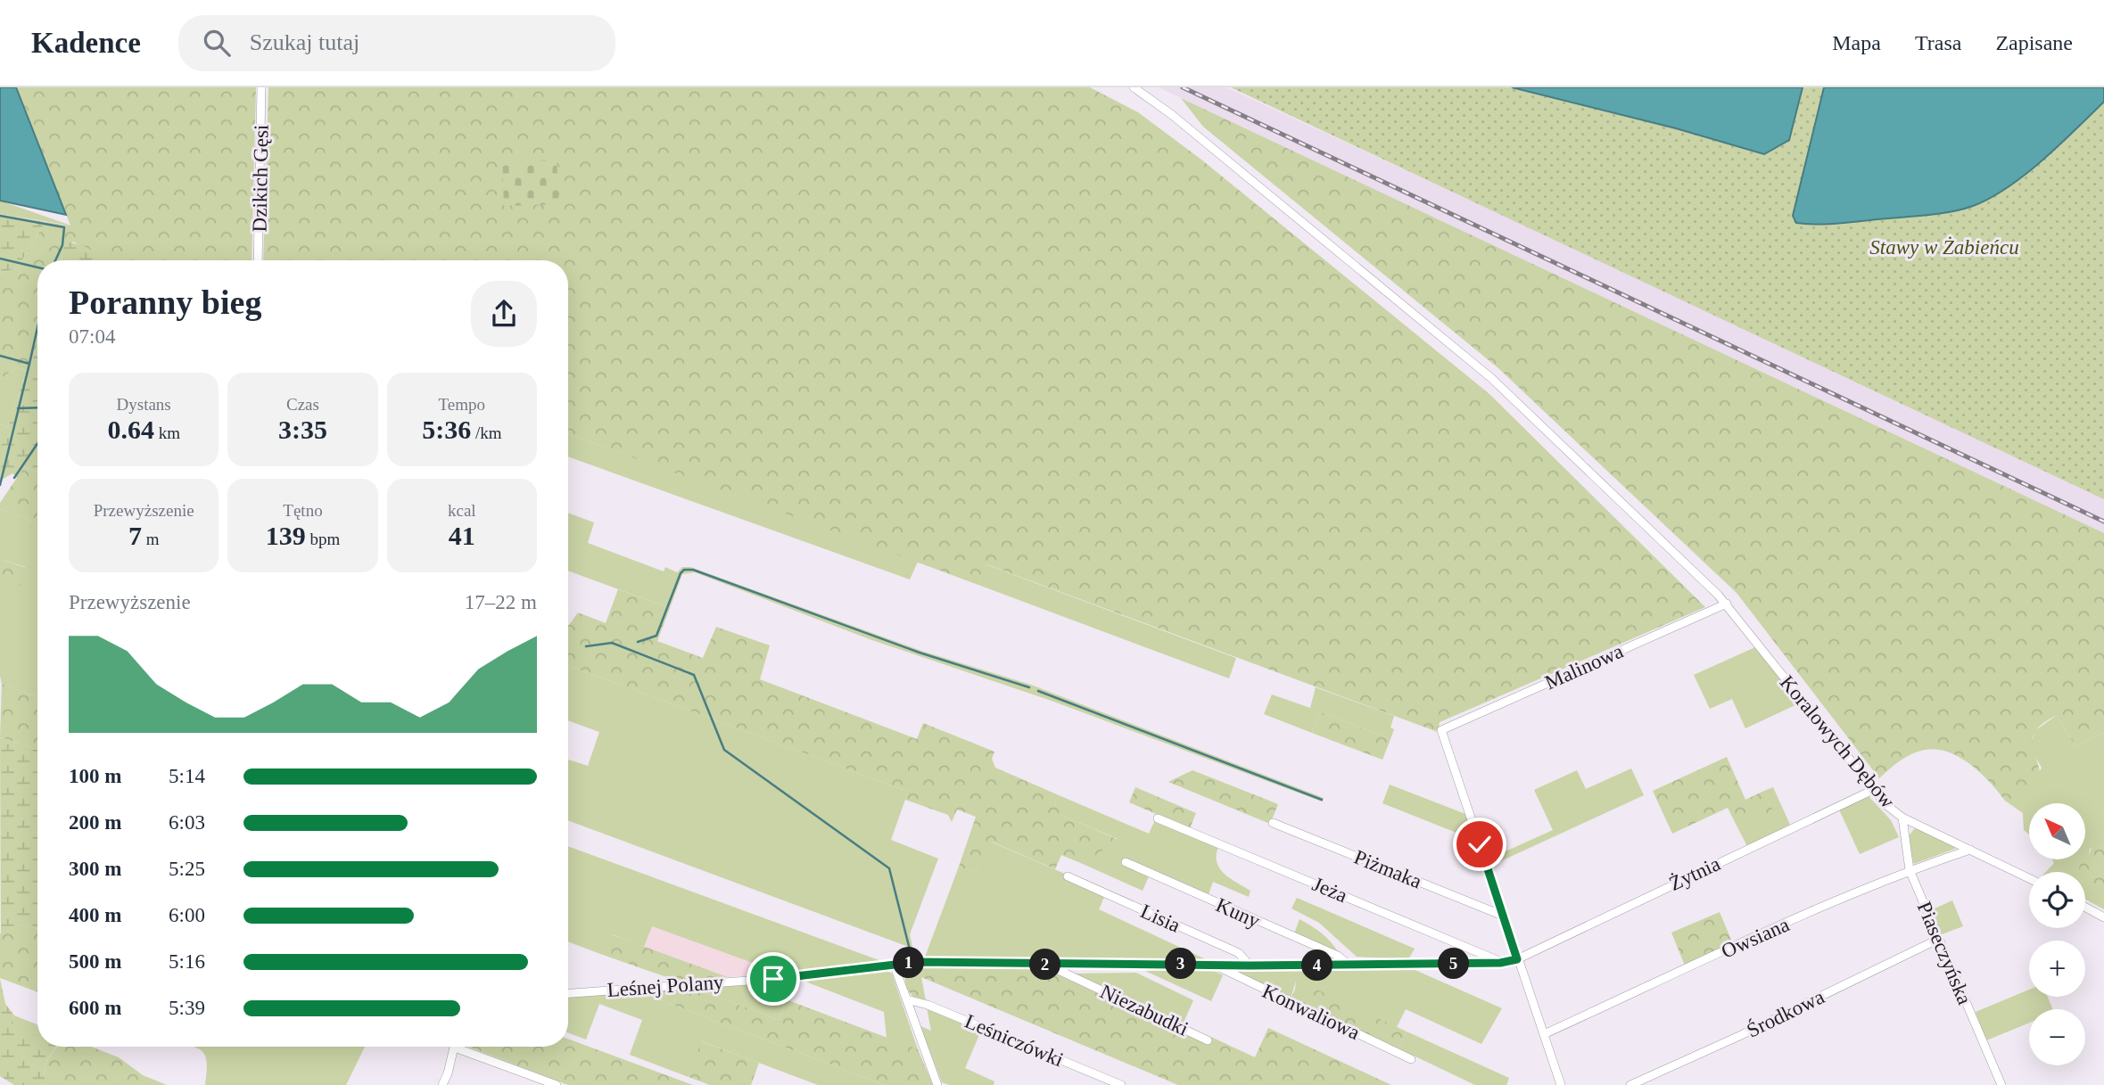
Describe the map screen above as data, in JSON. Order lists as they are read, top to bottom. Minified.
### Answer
{"streets":{"street":["Dzikich Gęsi","Malinowa","Koralowych Dębów","Piżmaka","Żytnia","Jeża","Kuny","Lisia","Owsiana","Piaseczyńska","Leśnej Polany","Niezabudki","Konwaliowa","Środkowa","Leśniczówki"]},"crossings":[["Malinowa","Koralowych Dębów"],["Malinowa","Piżmaka"],["Koralowych Dębów","Żytnia"],["Koralowych Dębów","Owsiana"],["Koralowych Dębów","Piaseczyńska"],["Żytnia","Leśnej Polany"],["Jeża","Leśnej Polany"],["Kuny","Leśnej Polany"],["Lisia","Leśnej Polany"],["Owsiana","Piaseczyńska"],["Piaseczyńska","Środkowa"],["Leśnej Polany","Niezabudki"],["Leśnej Polany","Konwaliowa"]],"parks":["Stawy w Żabieńcu"],"north":"top left","page":{"header":"Kadence","search":"Szukaj tutaj","nav":["Mapa","Trasa","Zapisane"],"heading":["Poranny bieg","07:04"],"stats":[["Dystans","0.64 km"],["Czas","3:35"],["Tempo","5:36 /km"],["Przewyższenie","7 m"],["Tętno","139 bpm"],["kcal","41"]],"chart":["Przewyższenie","17–22 m"],"list":[{"name":"100 m","note":"5:14"},{"name":"200 m","note":"6:03"},{"name":"300 m","note":"5:25"},{"name":"400 m","note":"6:00"},{"name":"500 m","note":"5:16"},{"name":"600 m","note":"5:39"}],"map_buttons":["+","−"],"pins":["1","3","5","2","4"]}}
